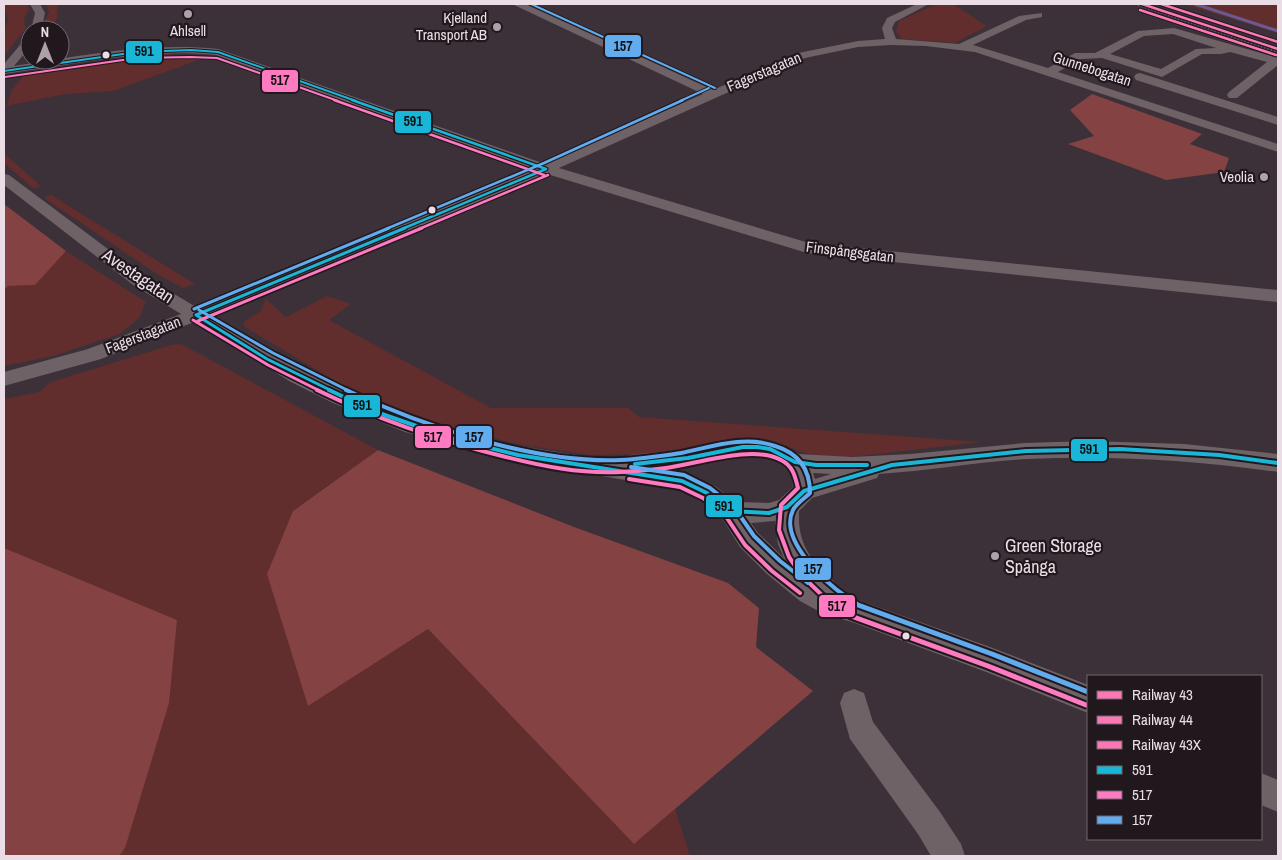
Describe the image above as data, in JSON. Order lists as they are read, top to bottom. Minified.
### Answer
{"streets":{"street":["Gunnebogatan","Fagerstagatan","Finspångsgatan","Avestagatan"]},"crossings":[["Gunnebogatan","Fagerstagatan"],["Fagerstagatan","Finspångsgatan"],["Fagerstagatan","Avestagatan"]],"places":["Ahlsell","Kjelland Transport AB","Veolia","Green Storage Spånga"],"lines":["rail line 43","rail line 43X","transit line 157","rail line 44","transit line 591","transit line 517"],"legend":["Railway 43","Railway 44","Railway 43X","591","517","157"],"north":"top"}
